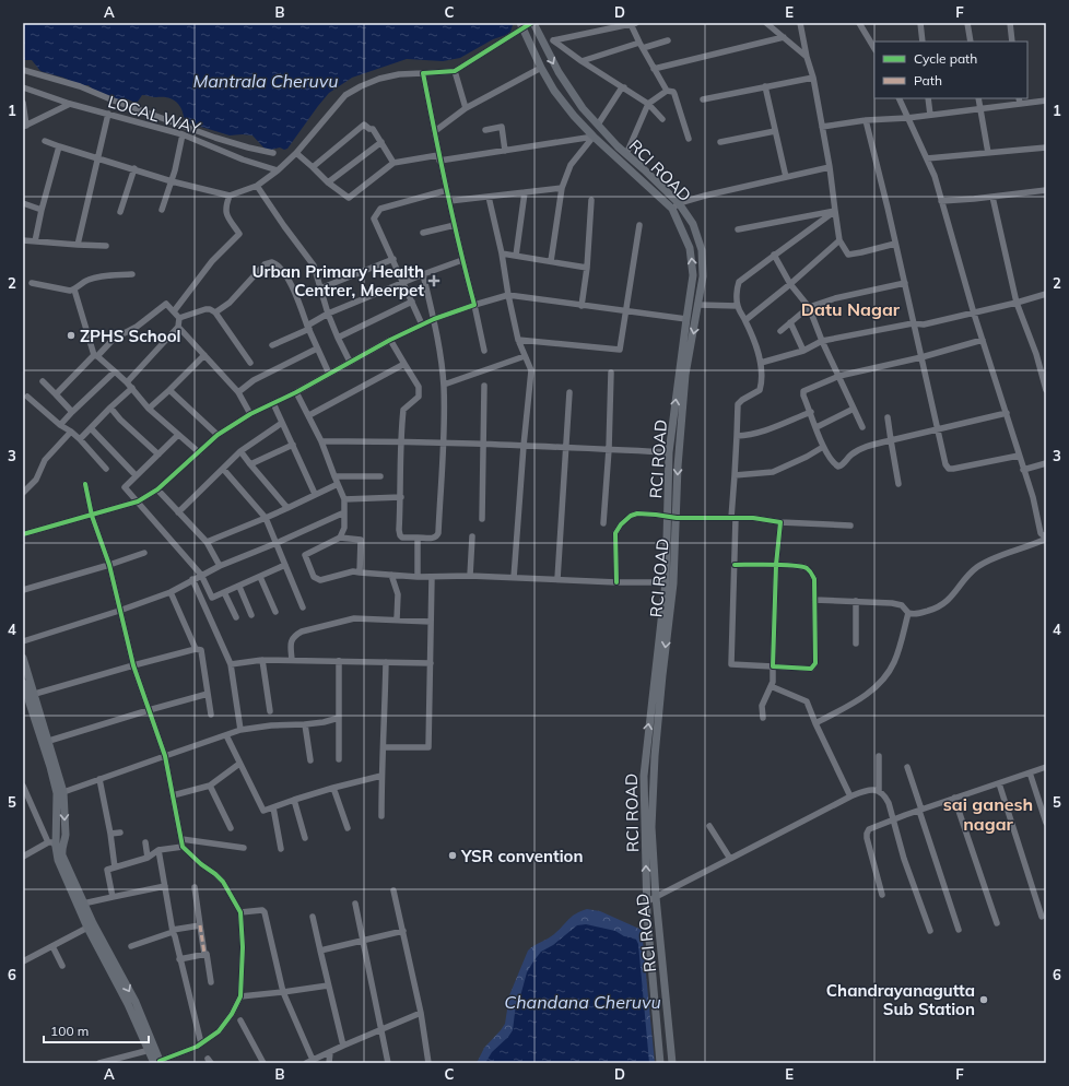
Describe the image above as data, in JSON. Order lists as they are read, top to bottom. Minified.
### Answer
{"streets":{"main road":["RCI ROAD"],"street":["LOCAL WAY"]},"districts":["Datu Nagar","sai ganesh nagar"],"water":["Mantrala Cheruvu","Chandana Cheruvu"],"places":{"health":["Urban Primary Health Centrer, Meerpet"],"other":["ZPHS School","YSR convention","Chandrayanagutta Sub Station"]},"legend":["Cycle path","Path"],"scale_bar":"100 m","grid":{"columns":["A","B","C","D","E","F"],"rows":["1","2","3","4","5","6"]}}
